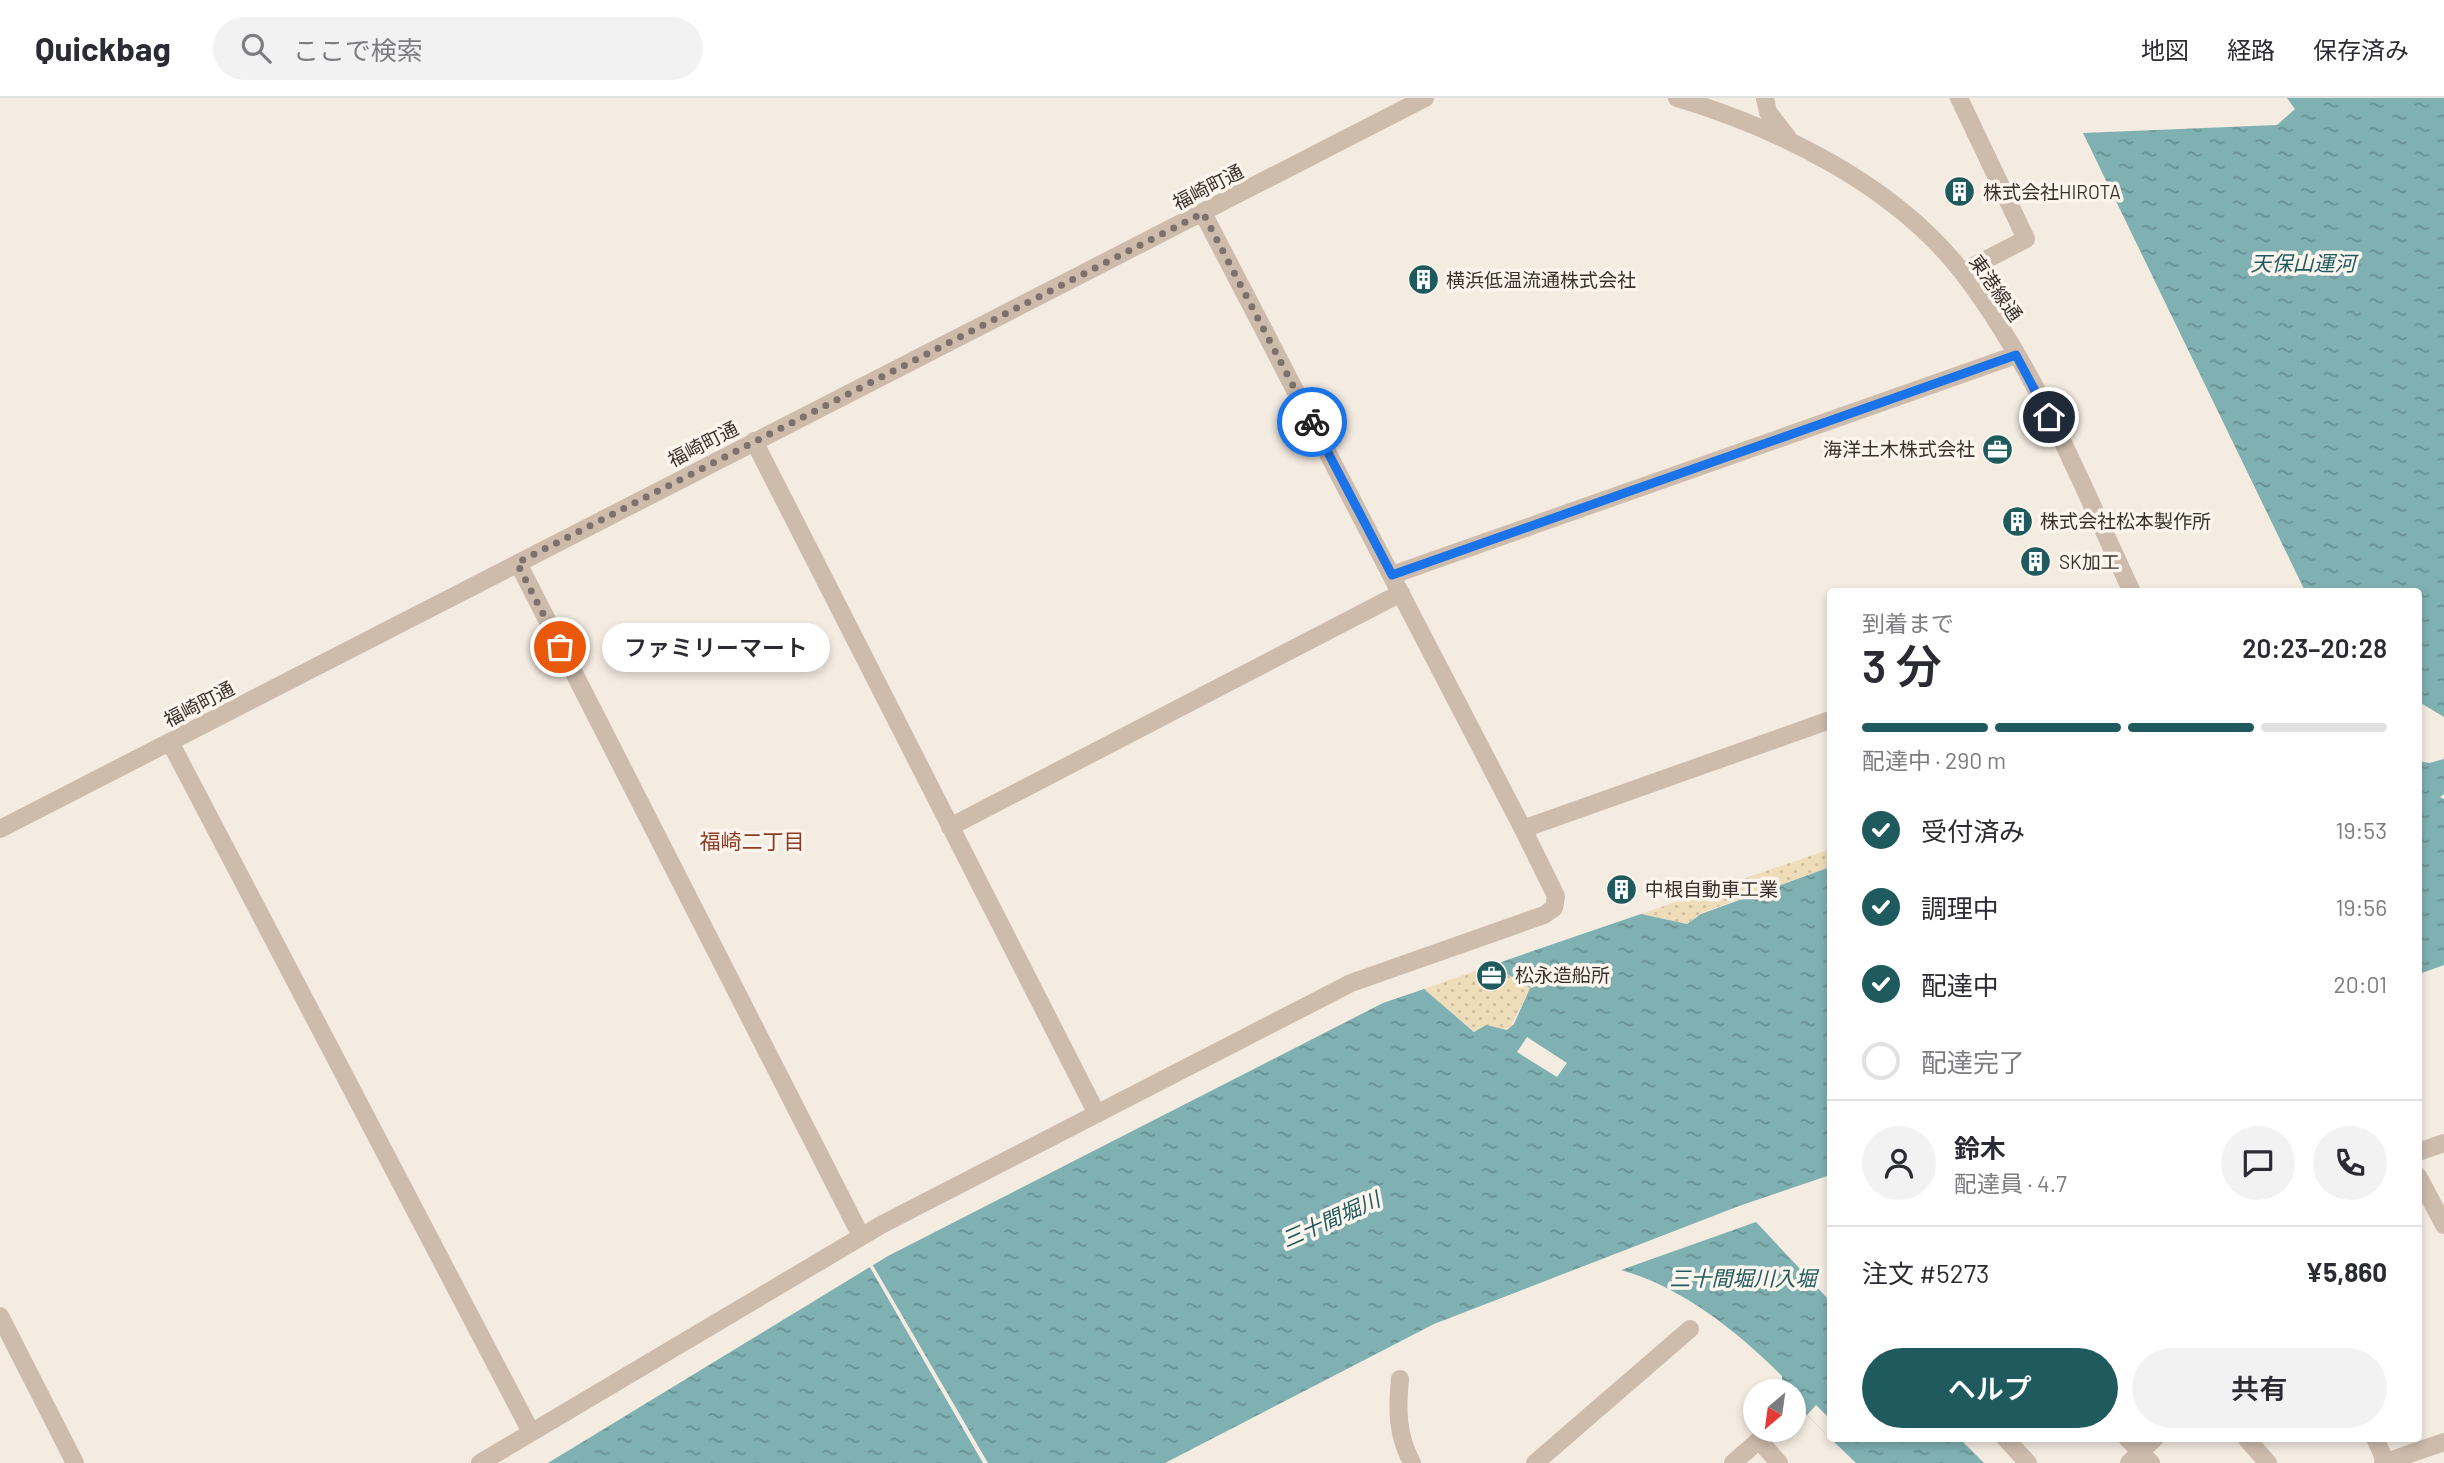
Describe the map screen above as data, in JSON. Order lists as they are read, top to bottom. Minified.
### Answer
{"streets":{"street":["福崎町通","東港線通"]},"districts":["福崎二丁目"],"water":["天保山運河","三十間堀川","三十間堀川入堀"],"places":{"building":["株式会社HIROTA","横浜低温流通株式会社","株式会社松本製作所","SK加工","中根自動車工業"],"office":["海洋土木株式会社","松永造船所"],"other":["ファミリーマート"]},"north":"bottom left","page":{"header":"Quickbag","search":"ここで検索","nav":["地図","経路","保存済み"],"heading":["3 分","到着まで","20:23–20:28"],"panel":["鈴木","配達員 · 4.7","注文 #5273","¥5,860"],"bubble":"ファミリーマート","bar":"配達中 · 290 m","list":[["受付済み","19:53"],["調理中","19:56"],["配達中","20:01"],"配達完了"],"buttons":["ヘルプ","共有"]}}
